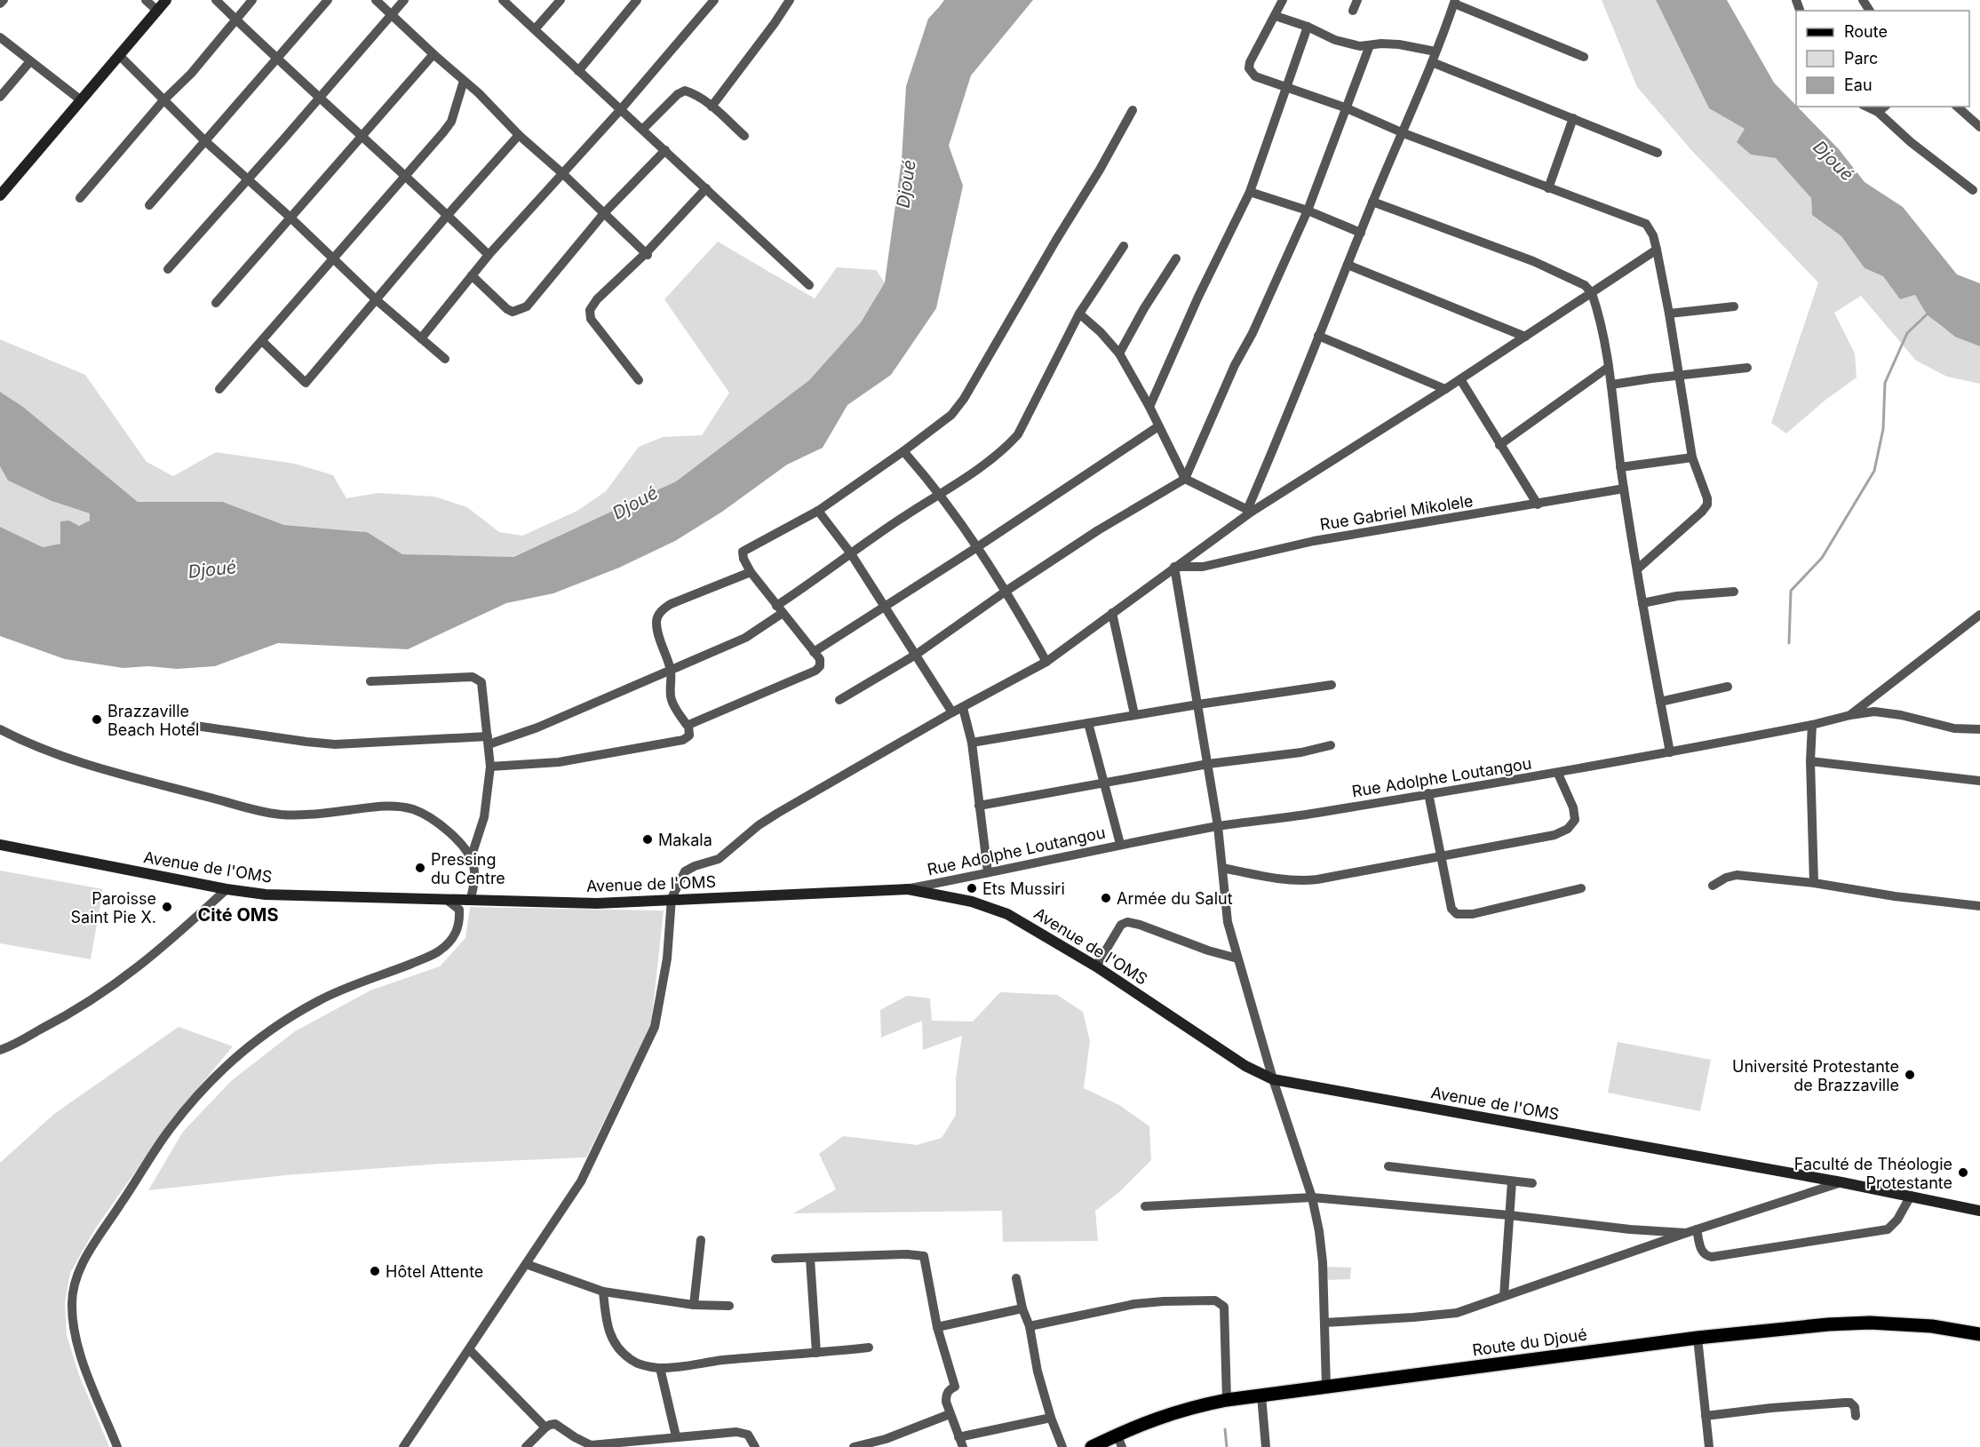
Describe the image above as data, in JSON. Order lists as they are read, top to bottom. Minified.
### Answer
{"streets":{"main road":["Route du Djoué"],"street":["Rue Gabriel Mikolele","Rue Adolphe Loutangou","Avenue de l'OMS"]},"crossings":[["Rue Adolphe Loutangou","Avenue de l'OMS"]],"districts":["Cité OMS"],"water":["Djoué"],"places":["Brazzaville Beach Hotel","Makala","Pressing du Centre","Ets Mussiri","Armée du Salut","Paroisse Saint Pie X.","Université Protestante de Brazzaville","Faculté de Théologie Protestante","Hôtel Attente"],"legend":["Route","Parc","Eau"]}
